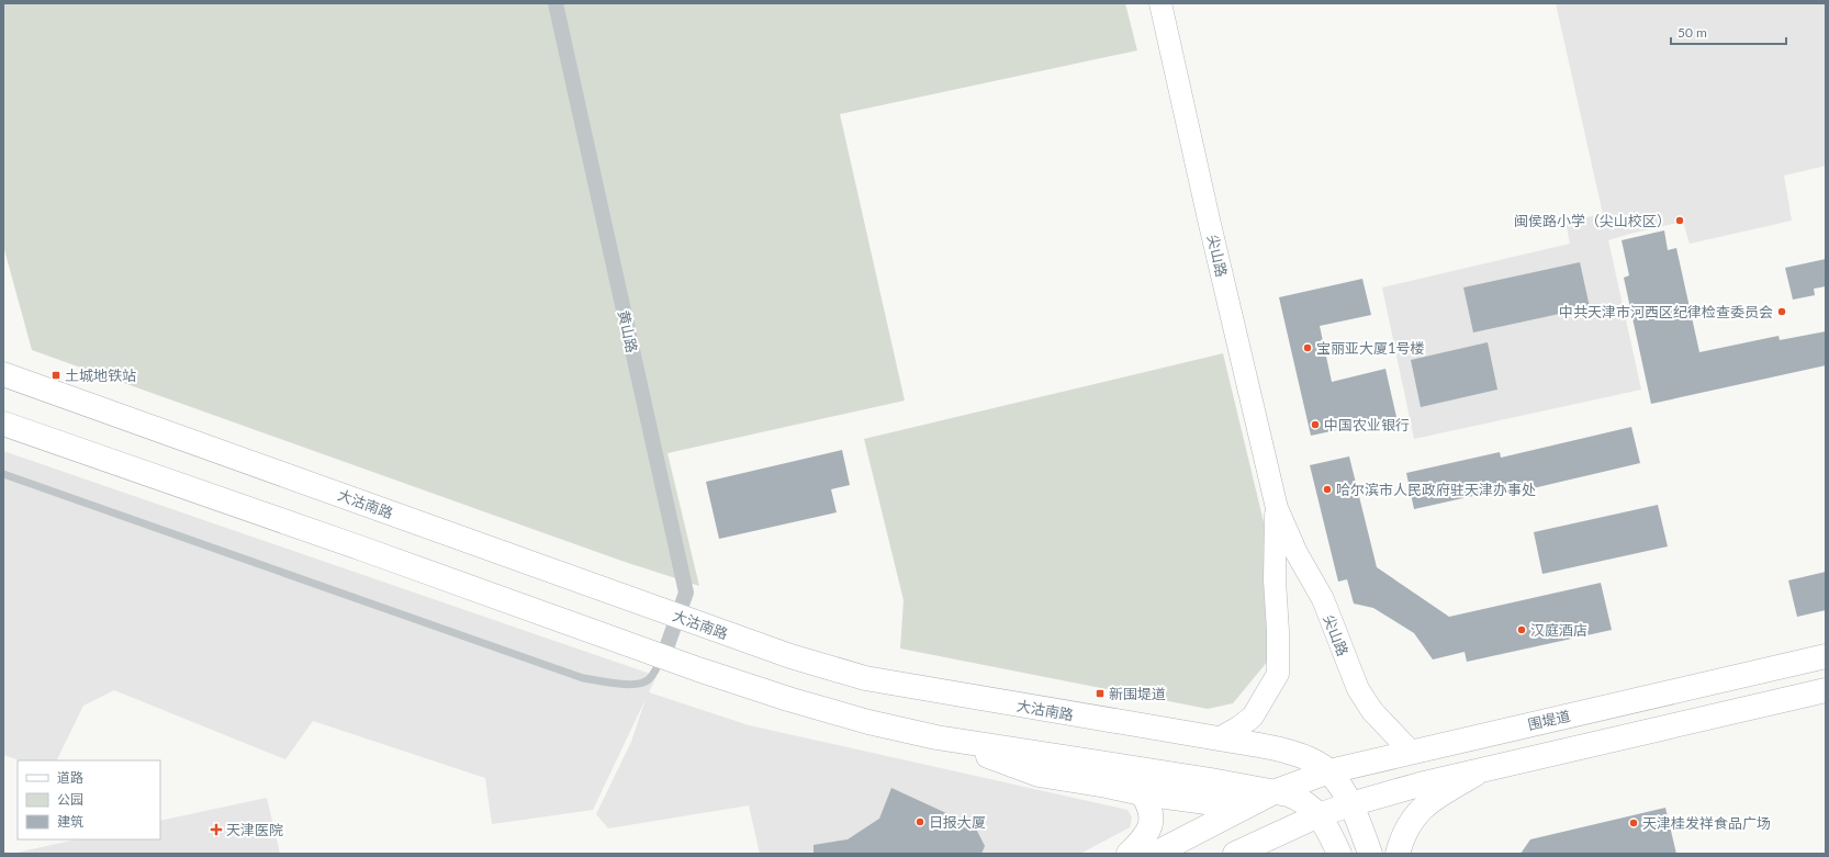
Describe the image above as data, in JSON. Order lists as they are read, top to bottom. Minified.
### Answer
{"streets":{"main road":["尖山路","大沽南路","围堤道"],"street":["黄山路"]},"crossings":[["尖山路","大沽南路"],["尖山路","围堤道"],["黄山路","大沽南路"],["大沽南路","围堤道"]],"places":{"other":["闽侯路小学（尖山校区）","中共天津市河西区纪律检查委员会","宝丽亚大厦1号楼","中国农业银行","哈尔滨市人民政府驻天津办事处","汉庭酒店","日报大厦","天津桂发祥食品广场"],"transit":["土城地铁站","新围堤道"],"health":["天津医院"]},"legend":["道路","公园","建筑"],"scale_bar":"50 m"}
